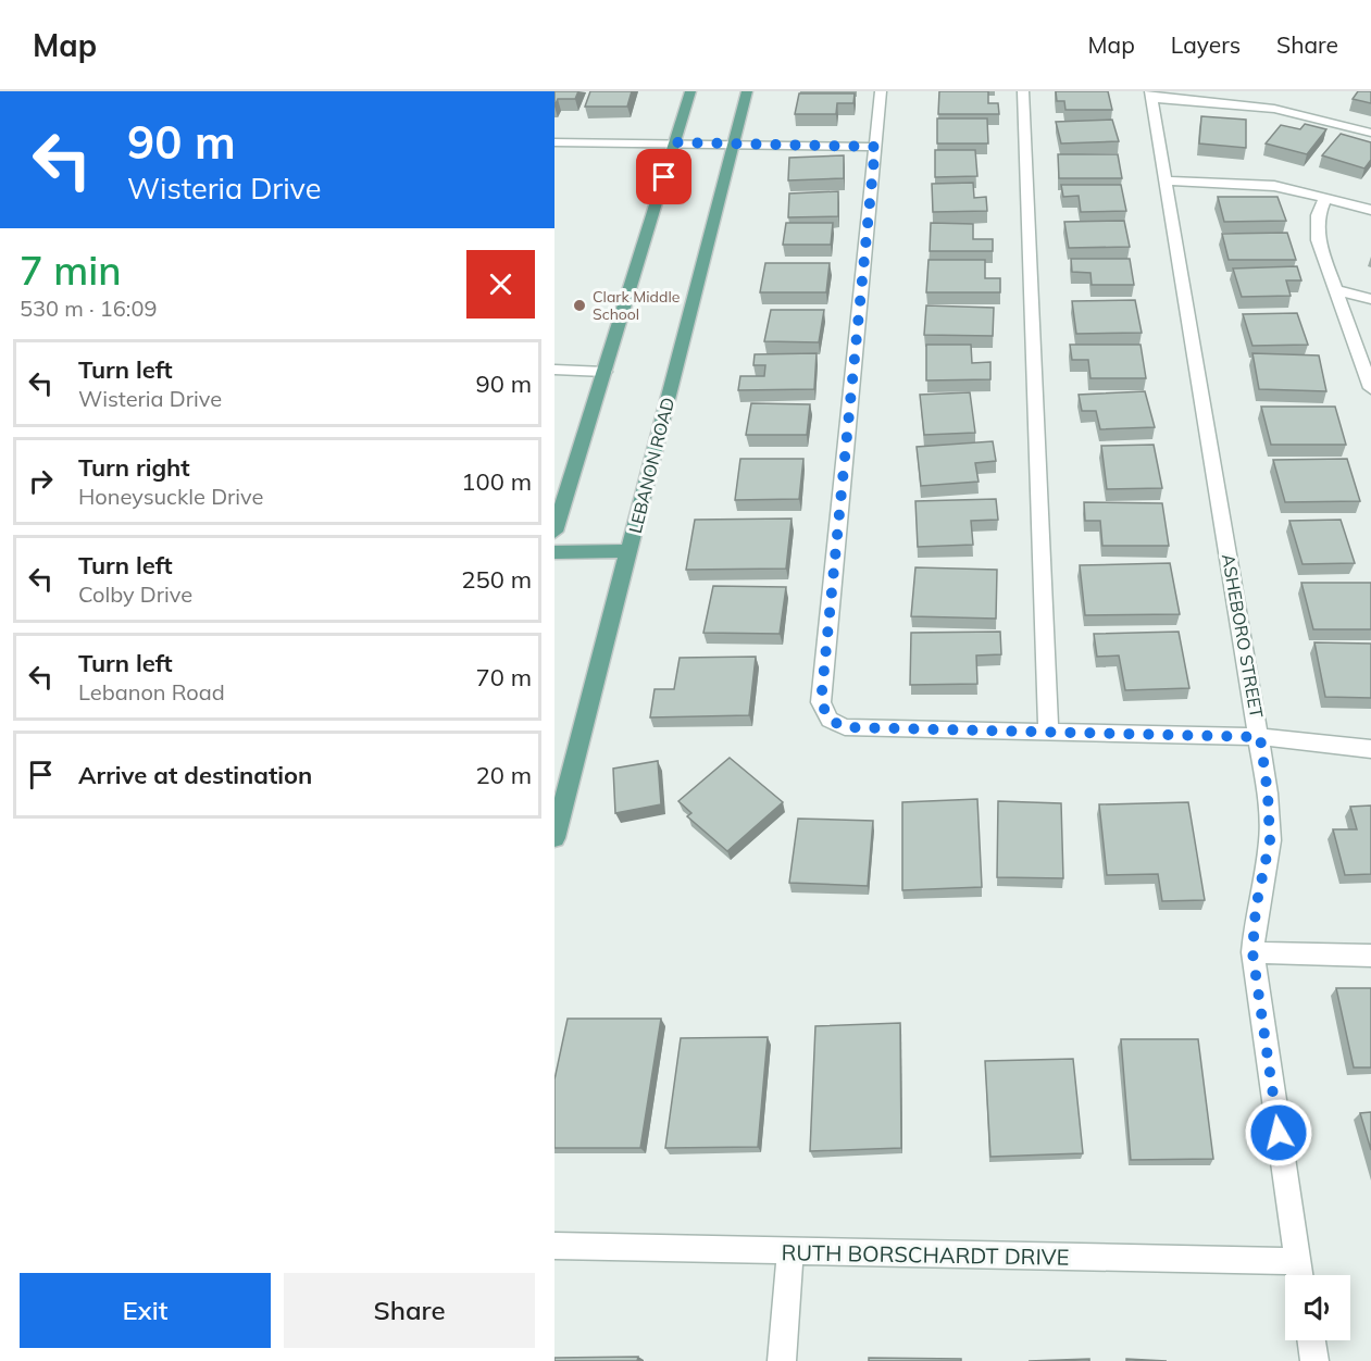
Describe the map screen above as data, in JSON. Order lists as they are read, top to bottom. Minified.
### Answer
{"streets":{"main road":["LEBANON ROAD"],"street":["ASHEBORO STREET","RUTH BORSCHARDT DRIVE"]},"crossings":[["ASHEBORO STREET","RUTH BORSCHARDT DRIVE"]],"places":["Clark Middle School"],"page":{"header":"Map","nav":["Map","Layers","Share"],"turn":["90 m","Wisteria Drive"],"heading":["7 min","530 m · 16:09"],"list":[{"name":"Turn left","note":"Wisteria Drive","value":"90 m"},{"name":"Turn right","note":"Honeysuckle Drive","value":"100 m"},{"name":"Turn left","note":"Colby Drive","value":"250 m"},{"name":"Turn left","note":"Lebanon Road","value":"70 m"},{"name":"Arrive at destination","value":"20 m"}],"buttons":["Exit","Share"]}}
